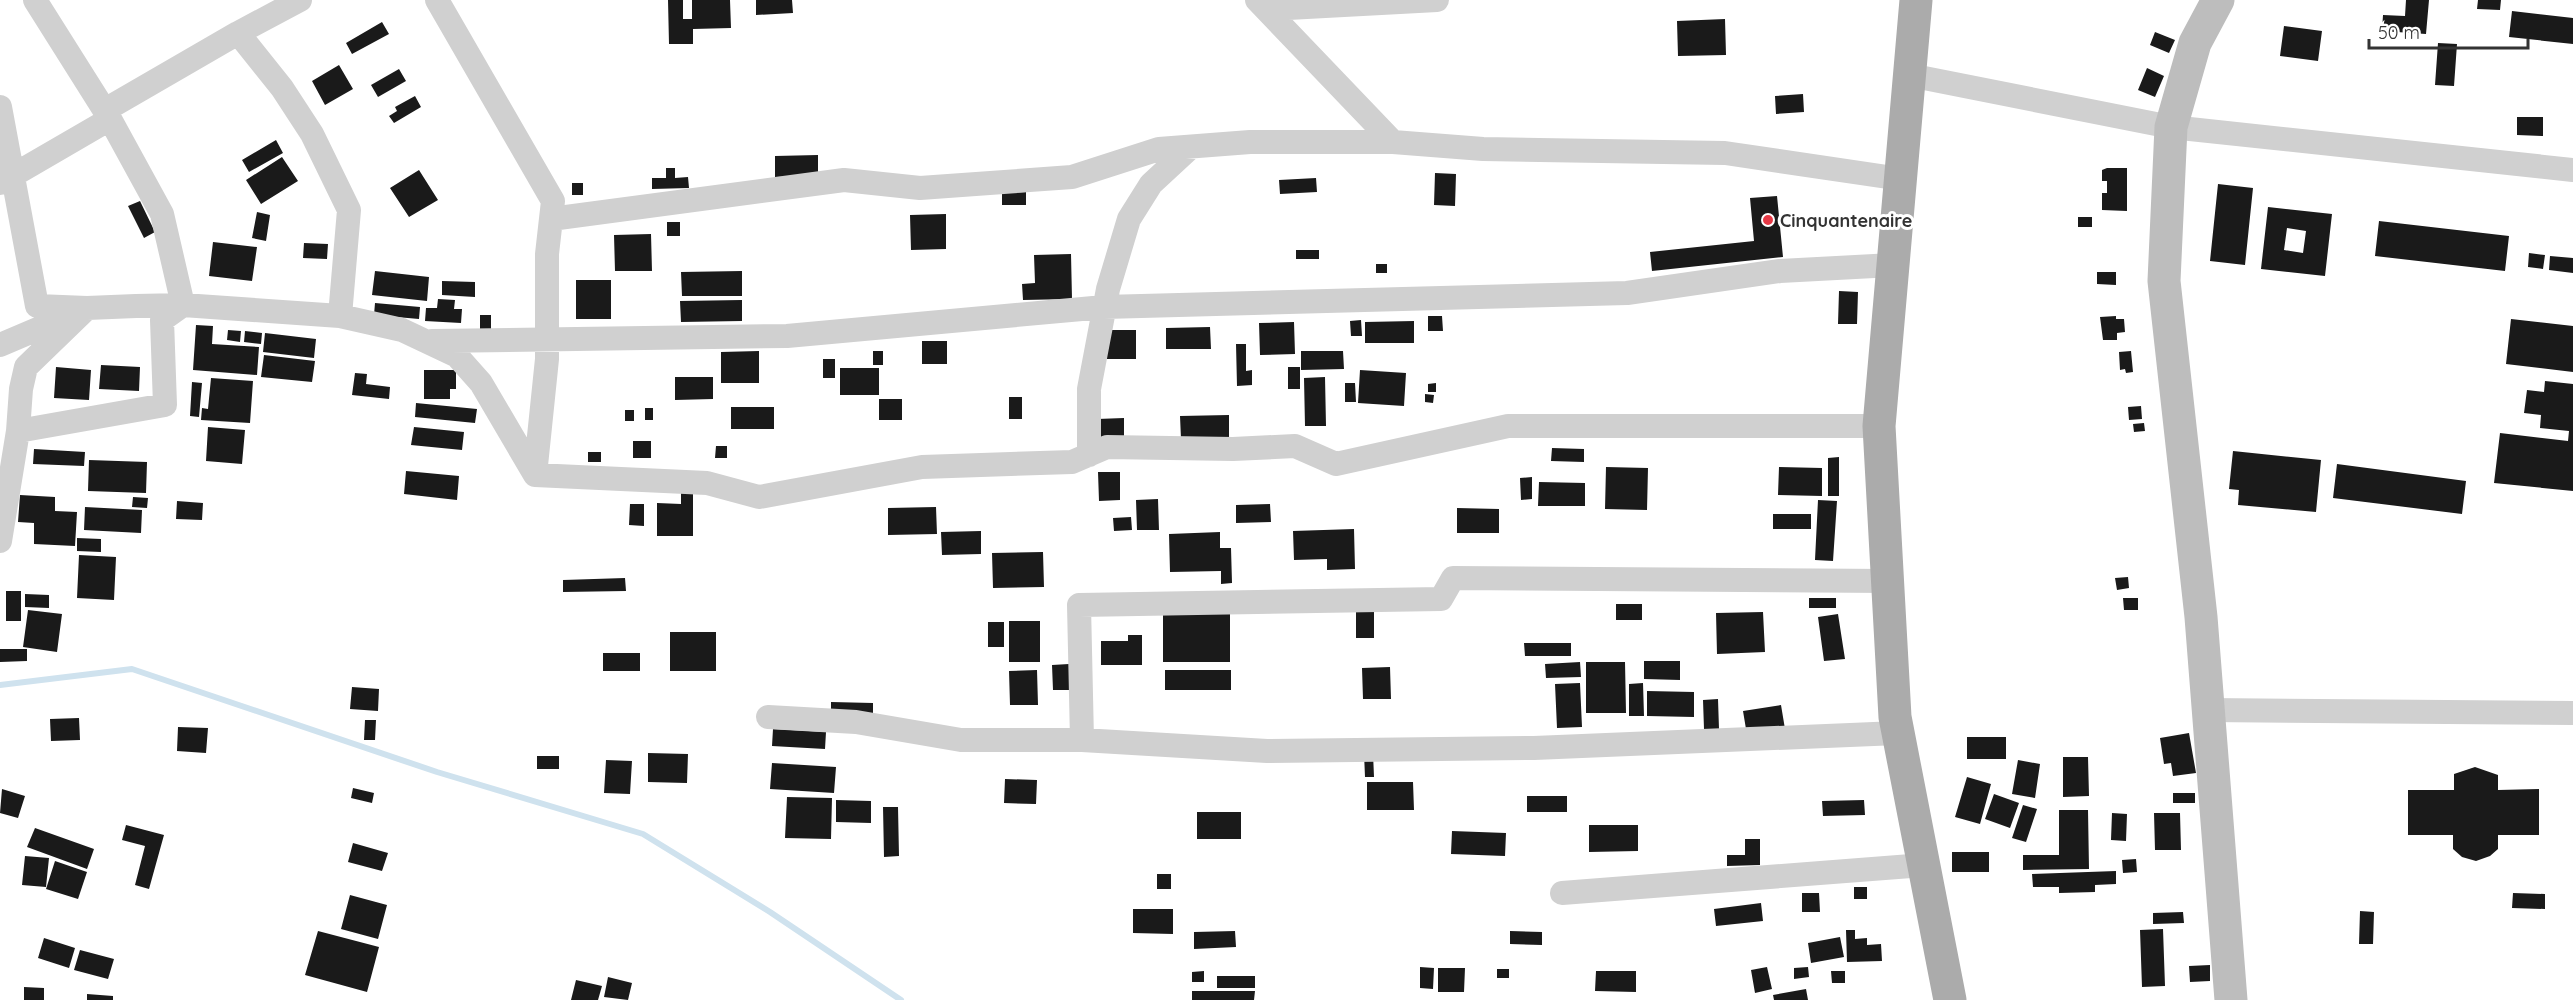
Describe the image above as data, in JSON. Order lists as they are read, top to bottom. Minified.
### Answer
{"places":["Cinquantenaire"],"scale_bar":"50 m"}
